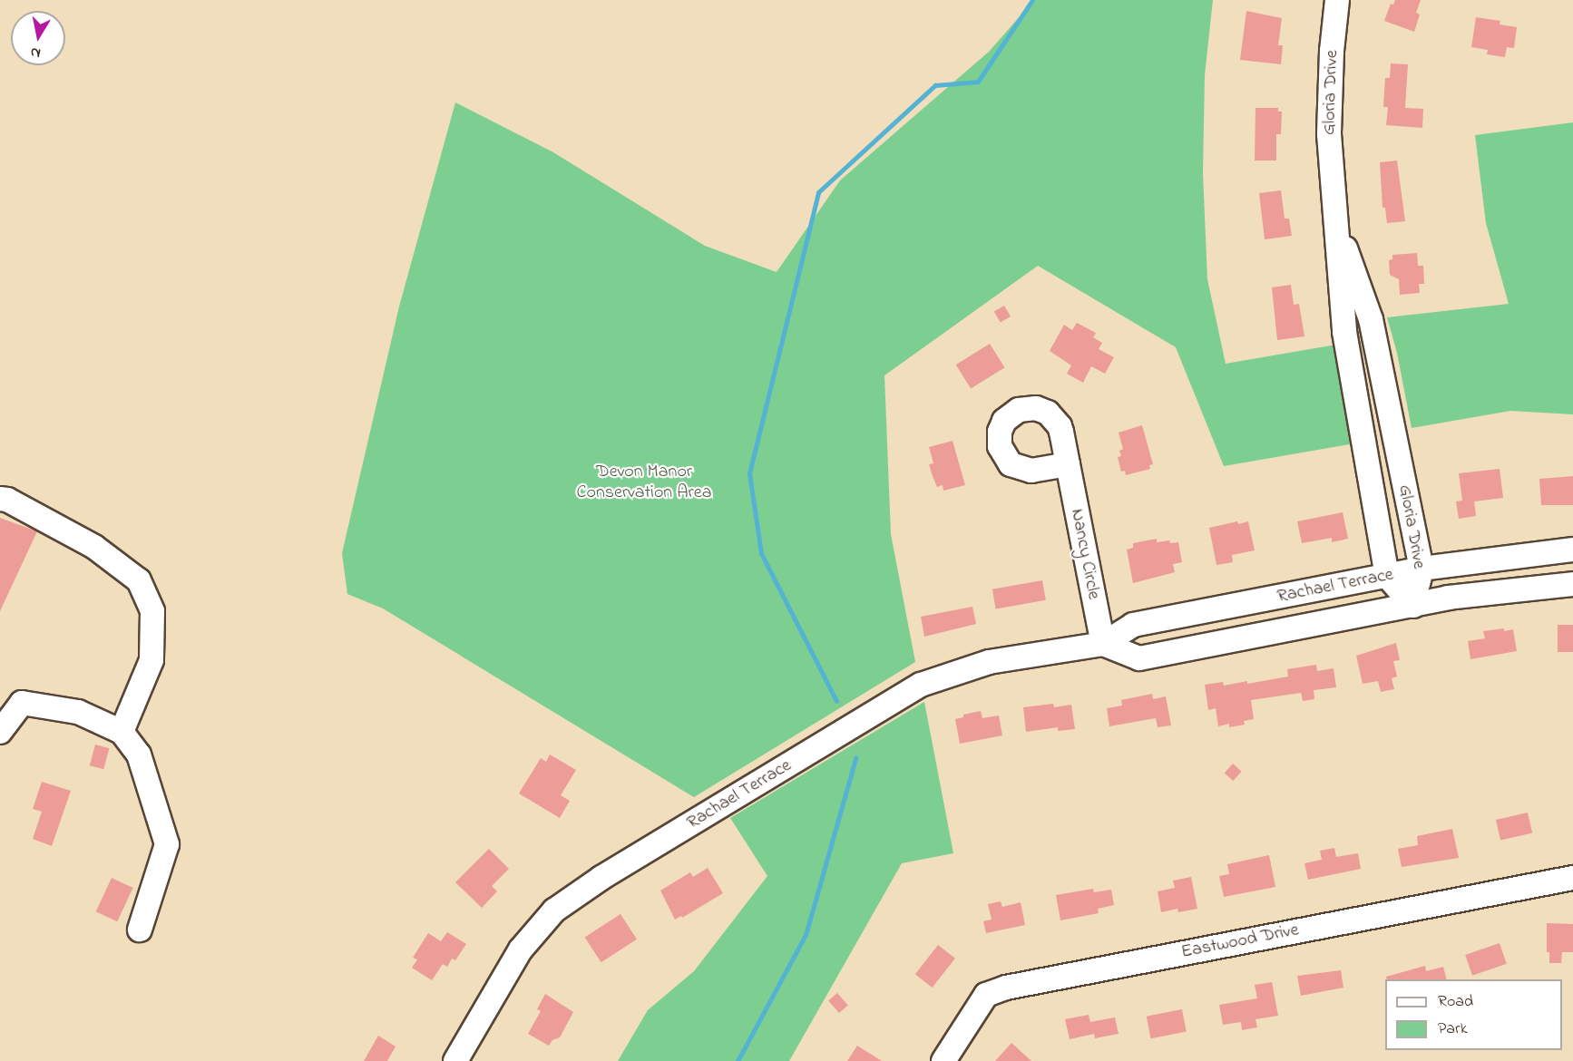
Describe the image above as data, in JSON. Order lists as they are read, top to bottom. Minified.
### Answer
{"streets":{"street":["Gloria Drive","Nancy Circle","Rachael Terrace","Eastwood Drive"]},"crossings":[["Gloria Drive","Rachael Terrace"],["Nancy Circle","Rachael Terrace"]],"parks":["Devon Manor Conservation Area"],"legend":["Road","Park"],"north":"bottom"}
